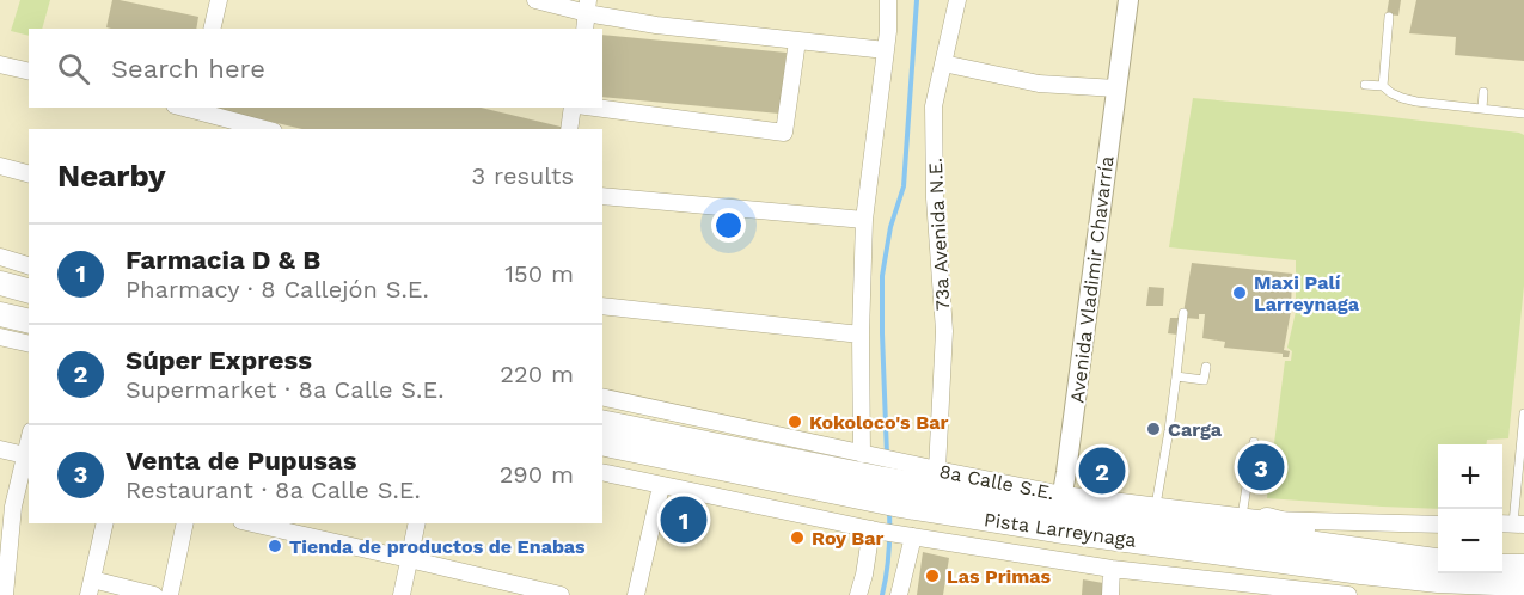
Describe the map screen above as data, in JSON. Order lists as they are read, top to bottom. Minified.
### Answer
{"streets":{"main road":["Pista Larreynaga"],"street":["73a Avenida N.E.","Avenida Vladimir Chavarría","8a Calle S.E."]},"crossings":[["73a Avenida N.E.","8a Calle S.E."],["Avenida Vladimir Chavarría","8a Calle S.E."],["Avenida Vladimir Chavarría","Pista Larreynaga"],["8a Calle S.E.","Pista Larreynaga"]],"places":["Maxi Palí Larreynaga","Kokoloco's Bar","Carga","Roy Bar","Tienda de productos de Enabas","Las Primas"],"page":{"search":"Search here","heading":["Nearby","3 results"],"list":[{"mark":"1","name":"Farmacia D & B","note":"Pharmacy · 8 Callejón S.E.","value":"150 m"},{"mark":"2","name":"Súper Express","note":"Supermarket · 8a Calle S.E.","value":"220 m"},{"mark":"3","name":"Venta de Pupusas","note":"Restaurant · 8a Calle S.E.","value":"290 m"}],"pins":["3","2","1"],"map_buttons":["+","−"]}}
